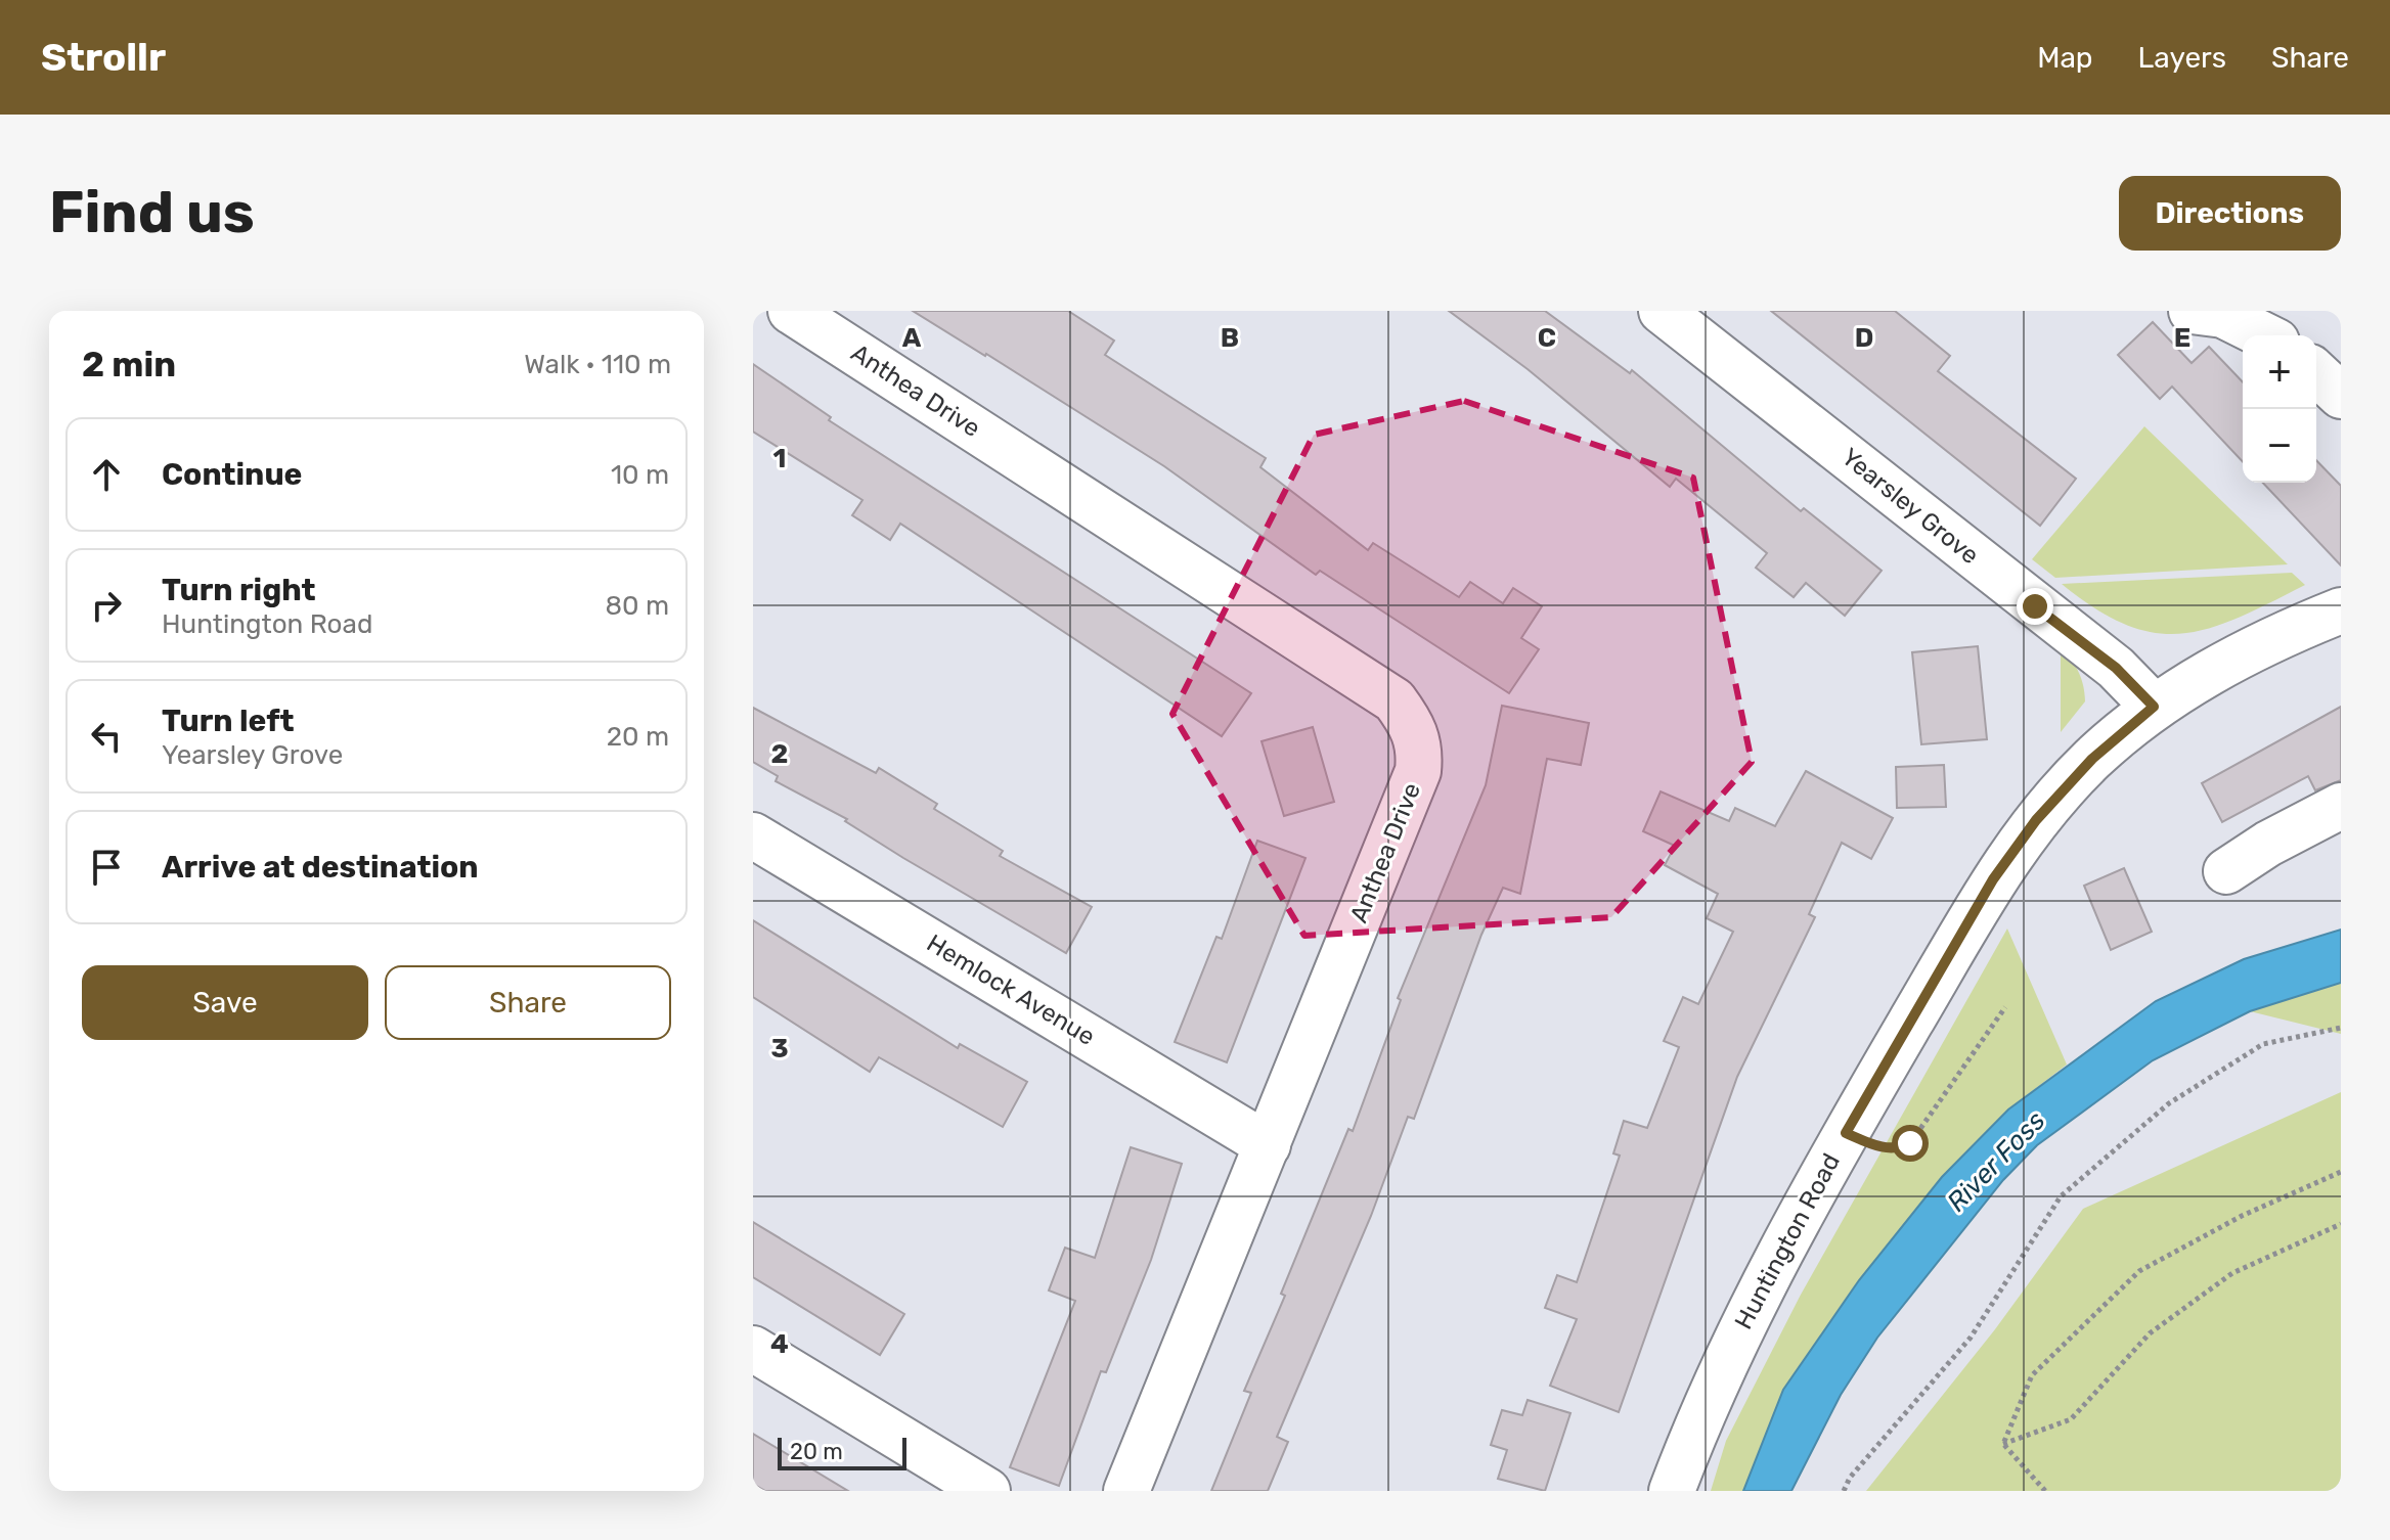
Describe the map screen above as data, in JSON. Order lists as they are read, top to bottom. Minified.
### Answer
{"streets":{"street":["Anthea Drive","Yearsley Grove","Hemlock Avenue","Huntington Road"]},"crossings":[["Anthea Drive","Hemlock Avenue"],["Yearsley Grove","Huntington Road"]],"water":["River Foss"],"scale_bar":"20 m","page":{"header":"Strollr","nav":["Map","Layers","Share"],"buttons":["Directions",["Save","Share"]],"title":"Find us","heading":["2 min","Walk · 110 m"],"map_buttons":["+","−"],"list":[["Continue","10 m"],["Turn right","Huntington Road","80 m"],["Turn left","Yearsley Grove","20 m"],"Arrive at destination"],"scale":"20 m"},"grid":{"columns":["A","B","C","D","E"],"rows":["1","2","3","4"]}}
